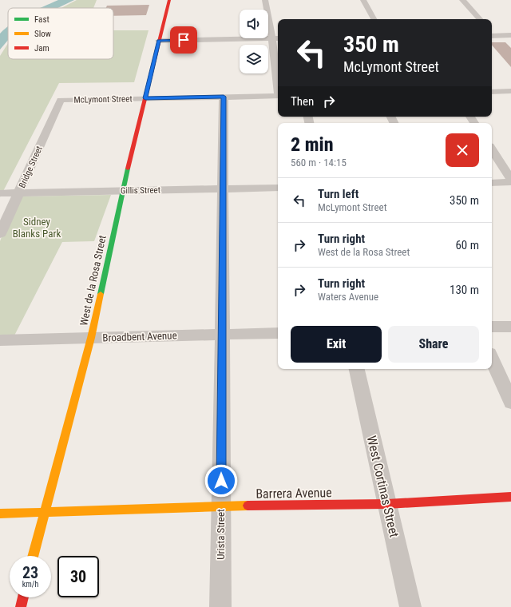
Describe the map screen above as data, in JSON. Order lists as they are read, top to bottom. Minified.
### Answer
{"streets":{"street":["McLymont Street","Bridge Street","Gillis Street","West de la Rosa Street","Broadbent Avenue","West Cortinas Street","Barrera Avenue","Urista Street"]},"crossings":[["McLymont Street","Bridge Street"],["McLymont Street","West de la Rosa Street"],["McLymont Street","Urista Street"],["Bridge Street","Gillis Street"],["Gillis Street","West de la Rosa Street"],["Gillis Street","Urista Street"],["West de la Rosa Street","Broadbent Avenue"],["West de la Rosa Street","Barrera Avenue"],["Broadbent Avenue","Urista Street"],["West Cortinas Street","Barrera Avenue"],["Barrera Avenue","Urista Street"]],"parks":["Sidney Blanks Park"],"legend":["Fast","Slow","Jam"],"page":{"turn":["350 m","McLymont Street"],"then":"Then","heading":["2 min","560 m · 14:15"],"list":[{"name":"Turn left","note":"McLymont Street","value":"350 m"},{"name":"Turn right","note":"West de la Rosa Street","value":"60 m"},{"name":"Turn right","note":"Waters Avenue","value":"130 m"}],"buttons":["Exit","Share"],"speed":"23 km/h","limit":"30"}}
